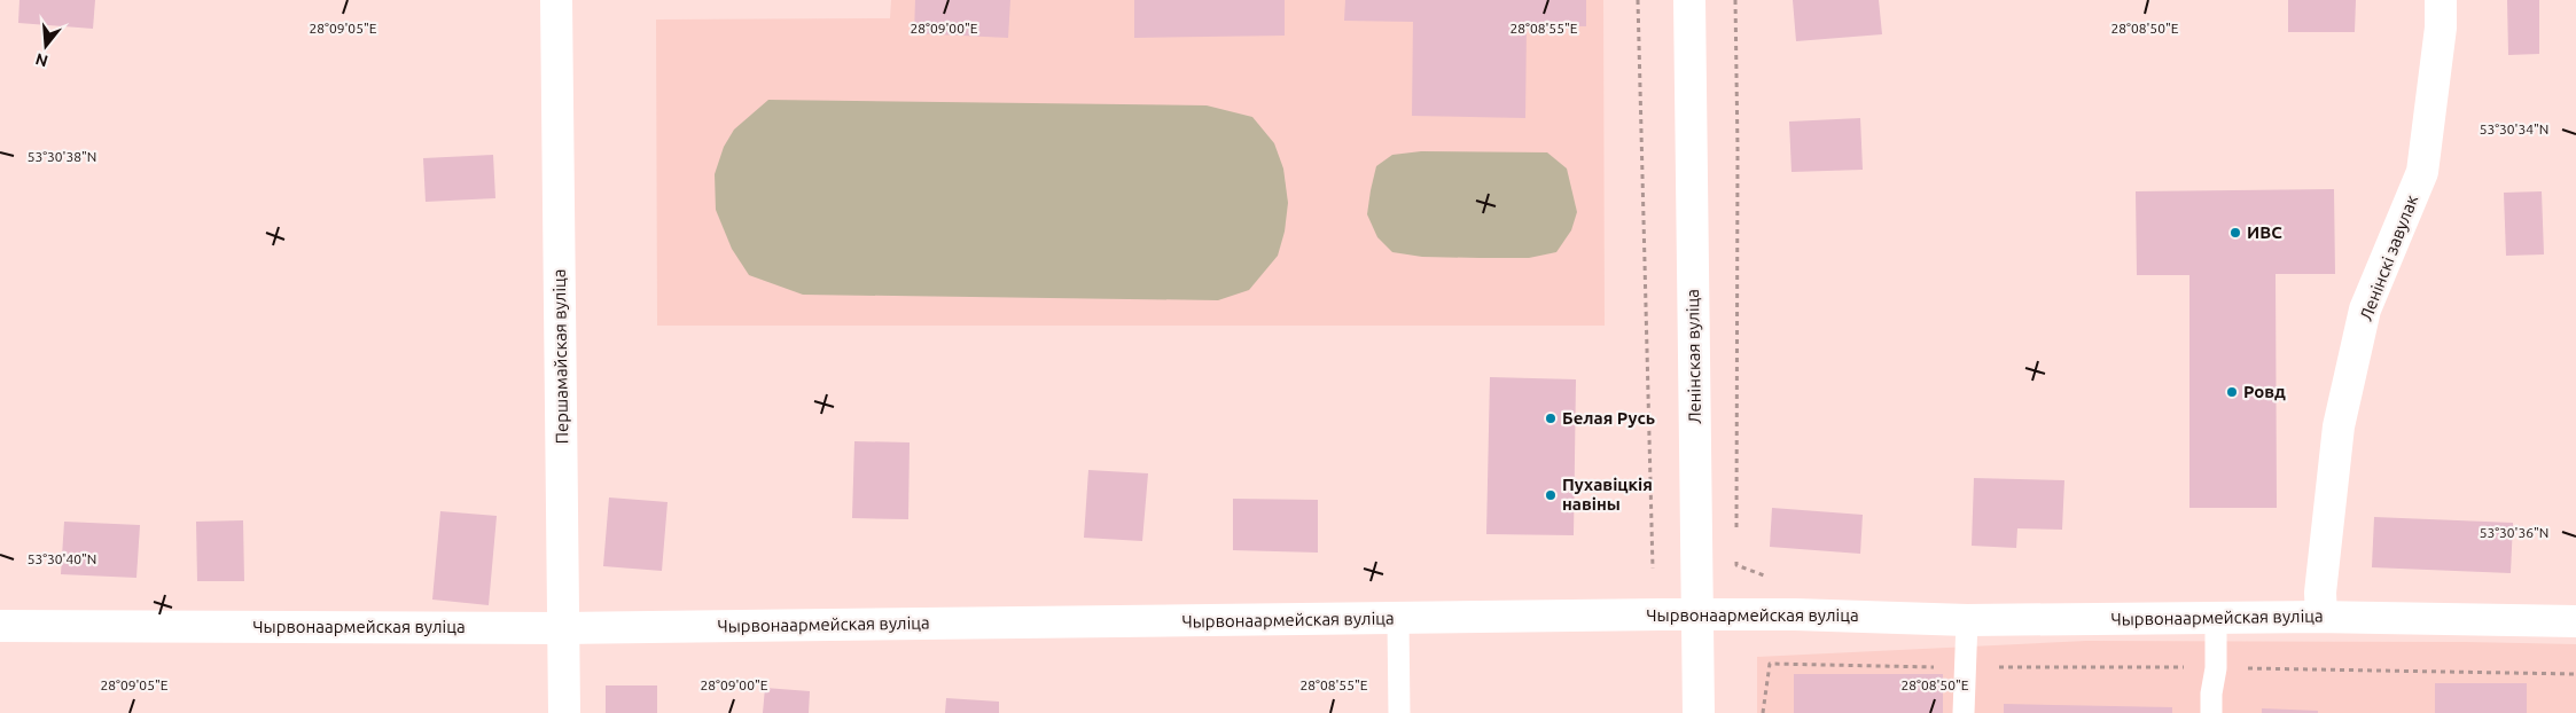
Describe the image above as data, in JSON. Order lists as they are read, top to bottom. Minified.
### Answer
{"streets":{"street":["Ленінскі завулак","Першамайская вуліца","Ленінская вуліца","Чырвонаармейская вуліца"]},"crossings":[["Ленінскі завулак","Чырвонаармейская вуліца"],["Першамайская вуліца","Чырвонаармейская вуліца"],["Ленінская вуліца","Чырвонаармейская вуліца"]],"places":["ИВС","Ровд","Белая Русь","Пухавіцкія навіны"],"north":"bottom","coordinates":["28°09'05\"E","28°09'00\"E","28°08'55\"E","28°08'50\"E","53°30'34\"N","53°30'38\"N","53°30'36\"N","53°30'40\"N"]}
